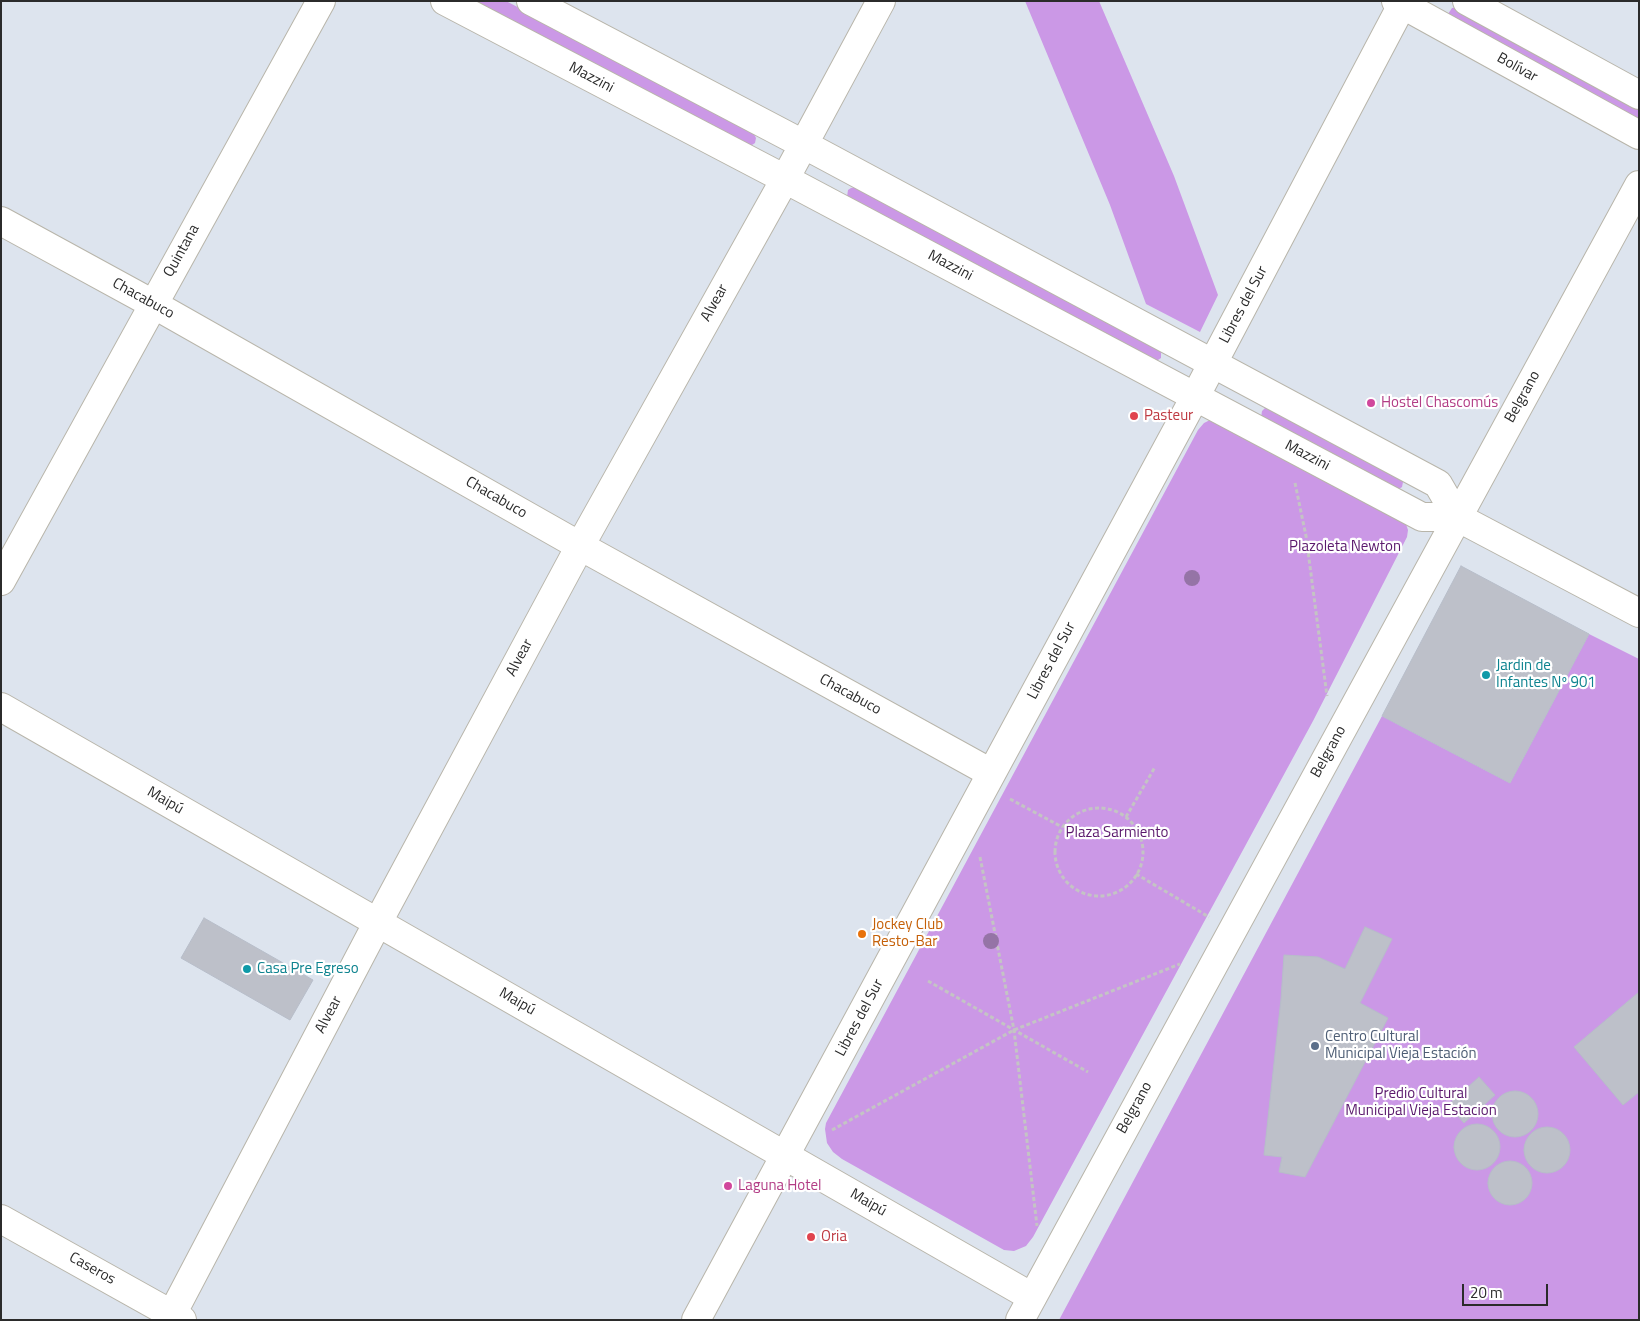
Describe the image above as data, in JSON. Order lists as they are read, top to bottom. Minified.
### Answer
{"streets":{"street":["Bolívar","Mazzini","Quintana","Chacabuco","Alvear","Libres del Sur","Belgrano","Maipú","Caseros"]},"crossings":[["Bolívar","Libres del Sur"],["Mazzini","Alvear"],["Mazzini","Libres del Sur"],["Mazzini","Belgrano"],["Quintana","Chacabuco"],["Chacabuco","Alvear"],["Chacabuco","Libres del Sur"],["Alvear","Maipú"],["Alvear","Caseros"],["Libres del Sur","Maipú"],["Belgrano","Maipú"]],"parks":["Plazoleta Newton","Plaza Sarmiento","Predio Cultural Municipal Vieja Estacion"],"places":["Hostel Chascomús","Pasteur","Jardin de Infantes Nº 901","Jockey Club Resto-Bar","Casa Pre Egreso","Centro Cultural Municipal Vieja Estación","Laguna Hotel","Oria"],"scale_bar":"20 m"}
